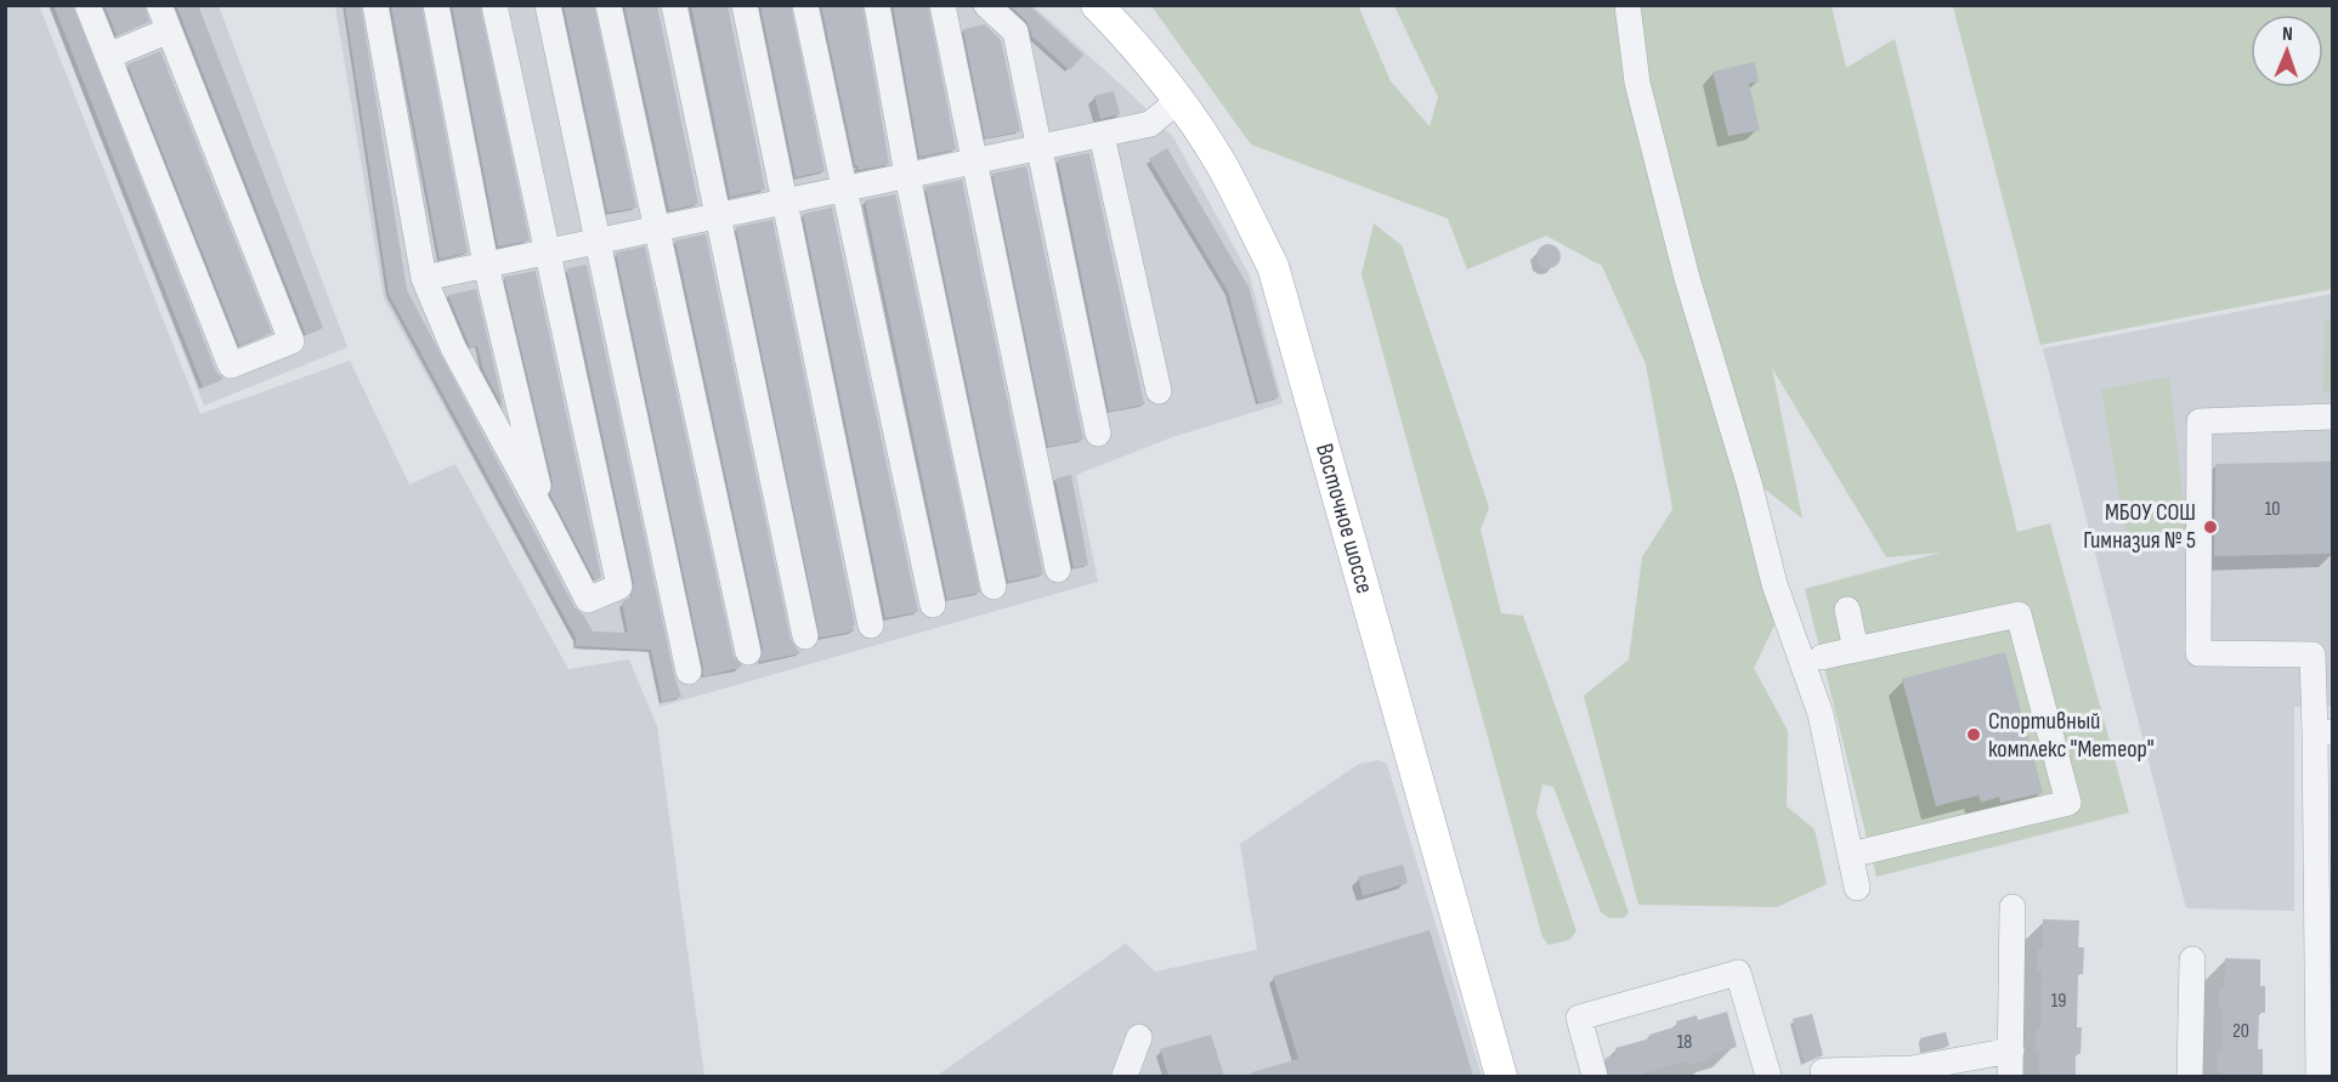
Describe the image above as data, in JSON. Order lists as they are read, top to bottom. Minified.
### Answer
{"streets":{"main road":["Восточное шоссе"]},"places":["МБОУ СОШ Гимназия № 5","Спортивный комплекс \"Метеор\""],"house_numbers":["10","19","20","18"],"north":"top"}
